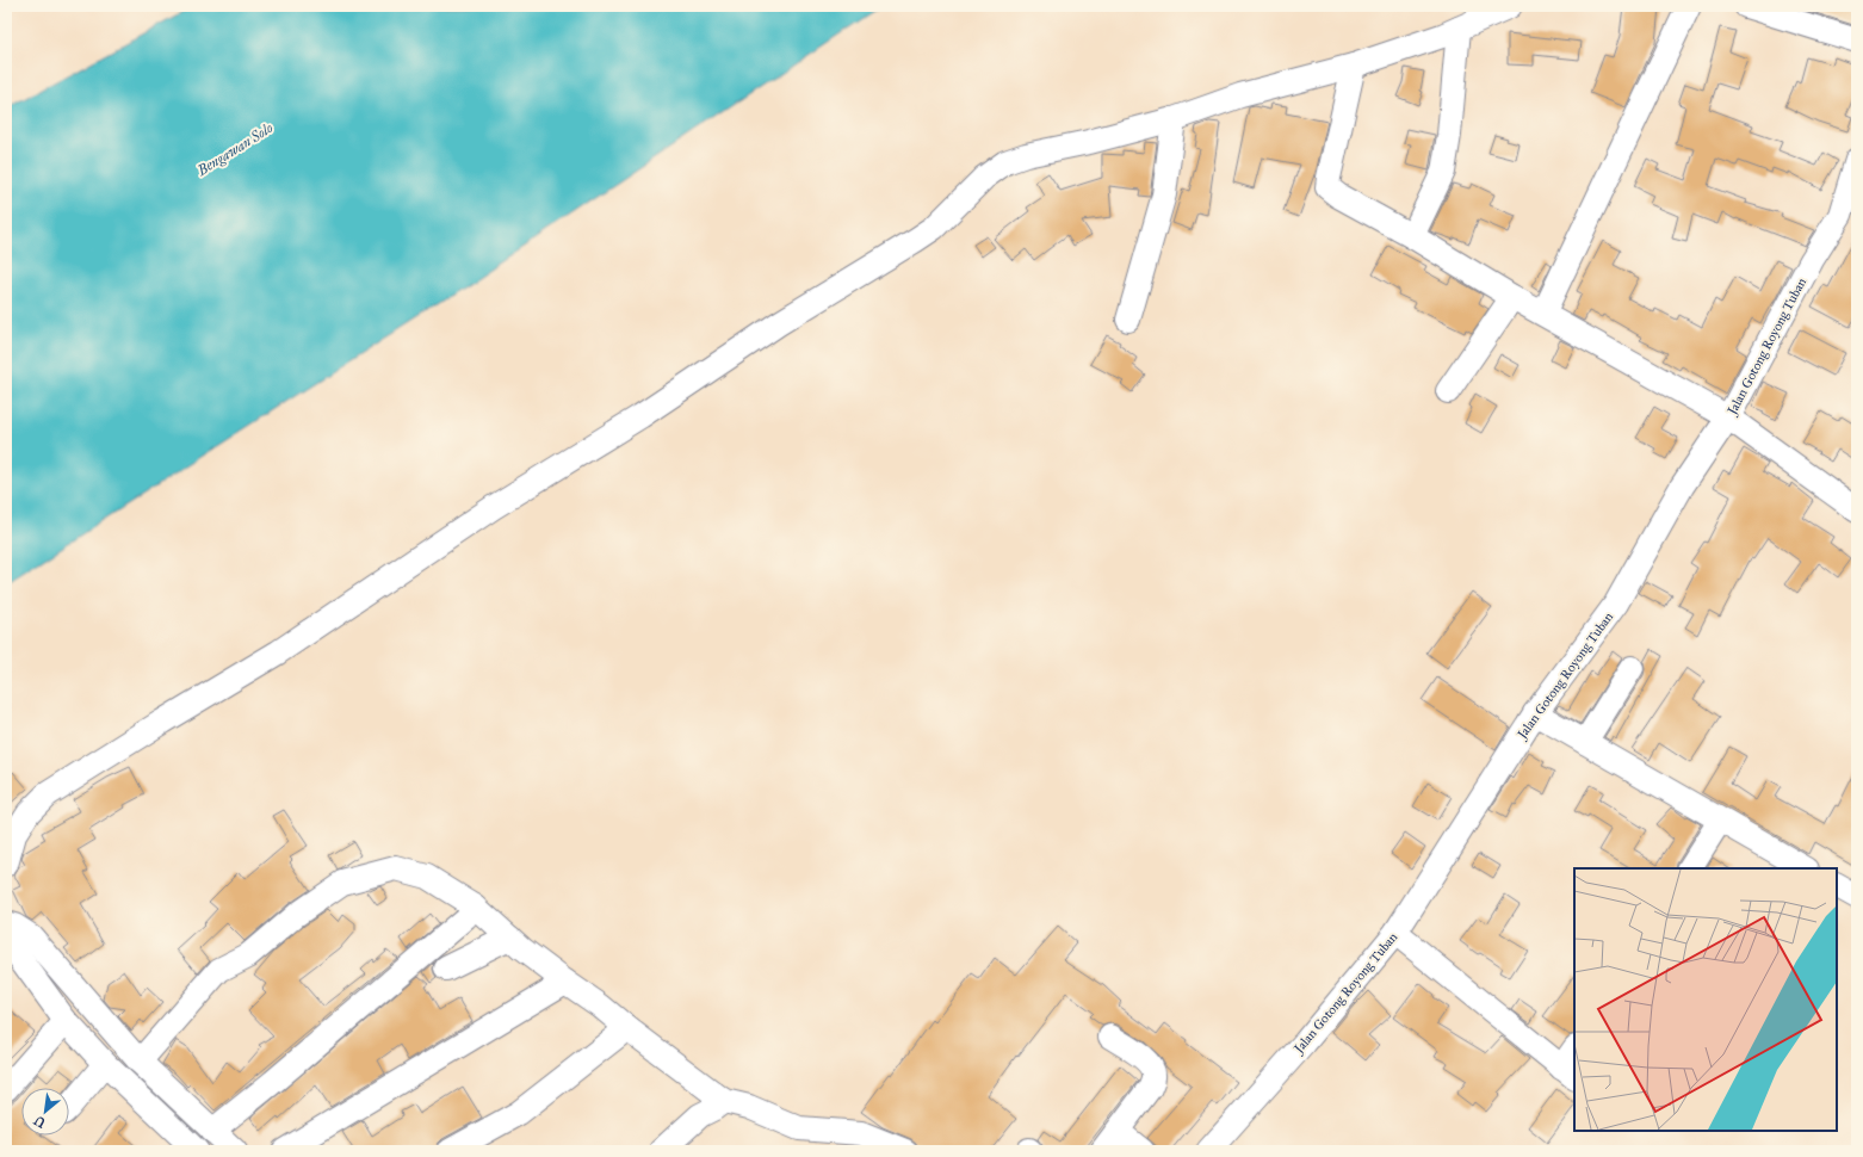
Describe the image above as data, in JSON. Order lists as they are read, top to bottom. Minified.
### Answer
{"streets":{"street":["Jalan Gotong Royong Tuban"]},"water":["Bengawan Solo"],"north":"bottom left"}
